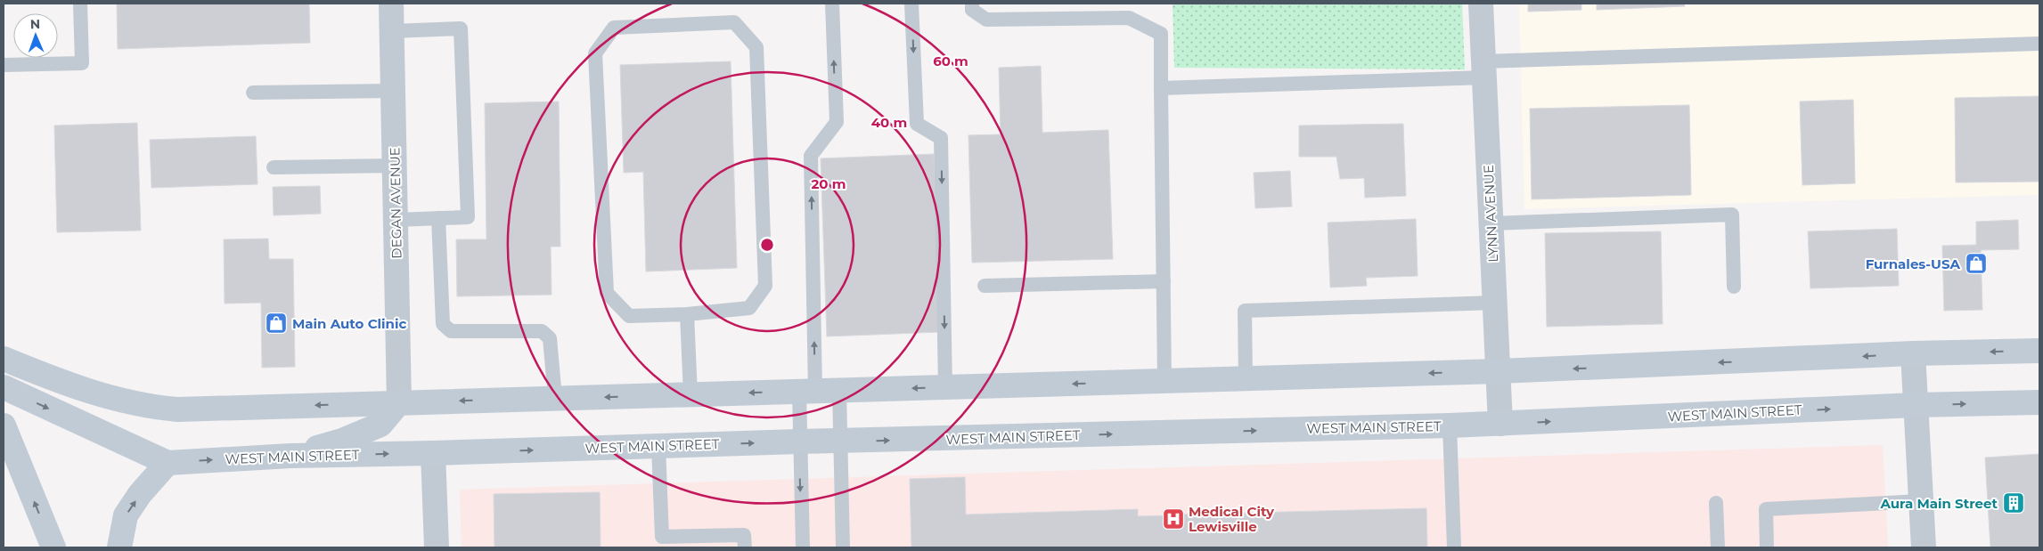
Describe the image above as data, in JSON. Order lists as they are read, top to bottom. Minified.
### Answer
{"streets":{"main road":["WEST MAIN STREET"],"street":["DEGAN AVENUE","LYNN AVENUE"]},"crossings":[["LYNN AVENUE","WEST MAIN STREET"]],"places":{"shop":["Furnales-USA","Main Auto Clinic"],"building":["Aura Main Street"],"hospital":["Medical City Lewisville"]},"north":"top","rings":["60 m","40 m","20 m"]}
